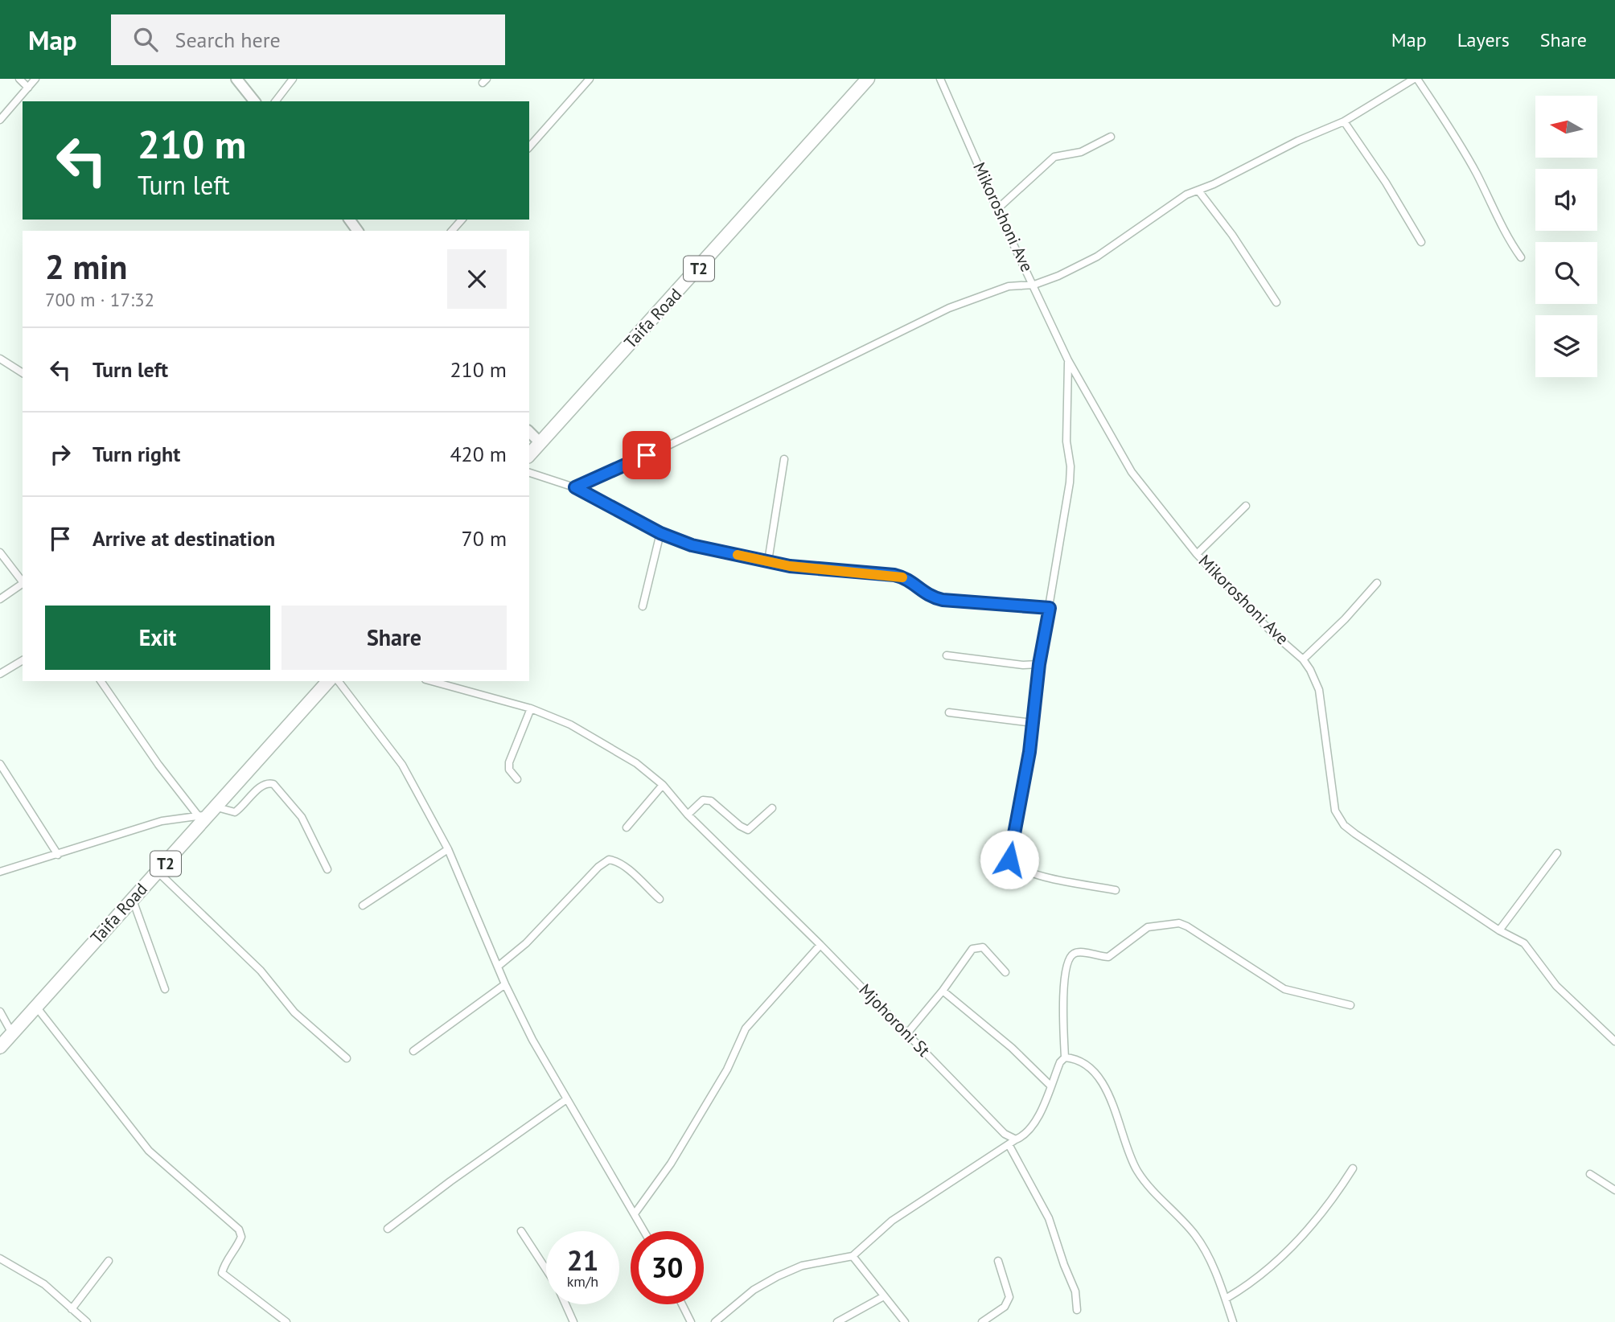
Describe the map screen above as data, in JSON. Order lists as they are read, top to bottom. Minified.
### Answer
{"streets":{"highway":["T2","Taifa Road"],"street":["Mikoroshoni Ave","Mjohoroni St"]},"north":"left","page":{"header":"Map","search":"Search here","nav":["Map","Layers","Share"],"turn":["210 m","Turn left"],"heading":["2 min","700 m · 17:32"],"list":[{"name":"Turn left","value":"210 m"},{"name":"Turn right","value":"420 m"},{"name":"Arrive at destination","value":"70 m"}],"buttons":["Exit","Share"],"speed":"21 km/h","limit":"30"}}
